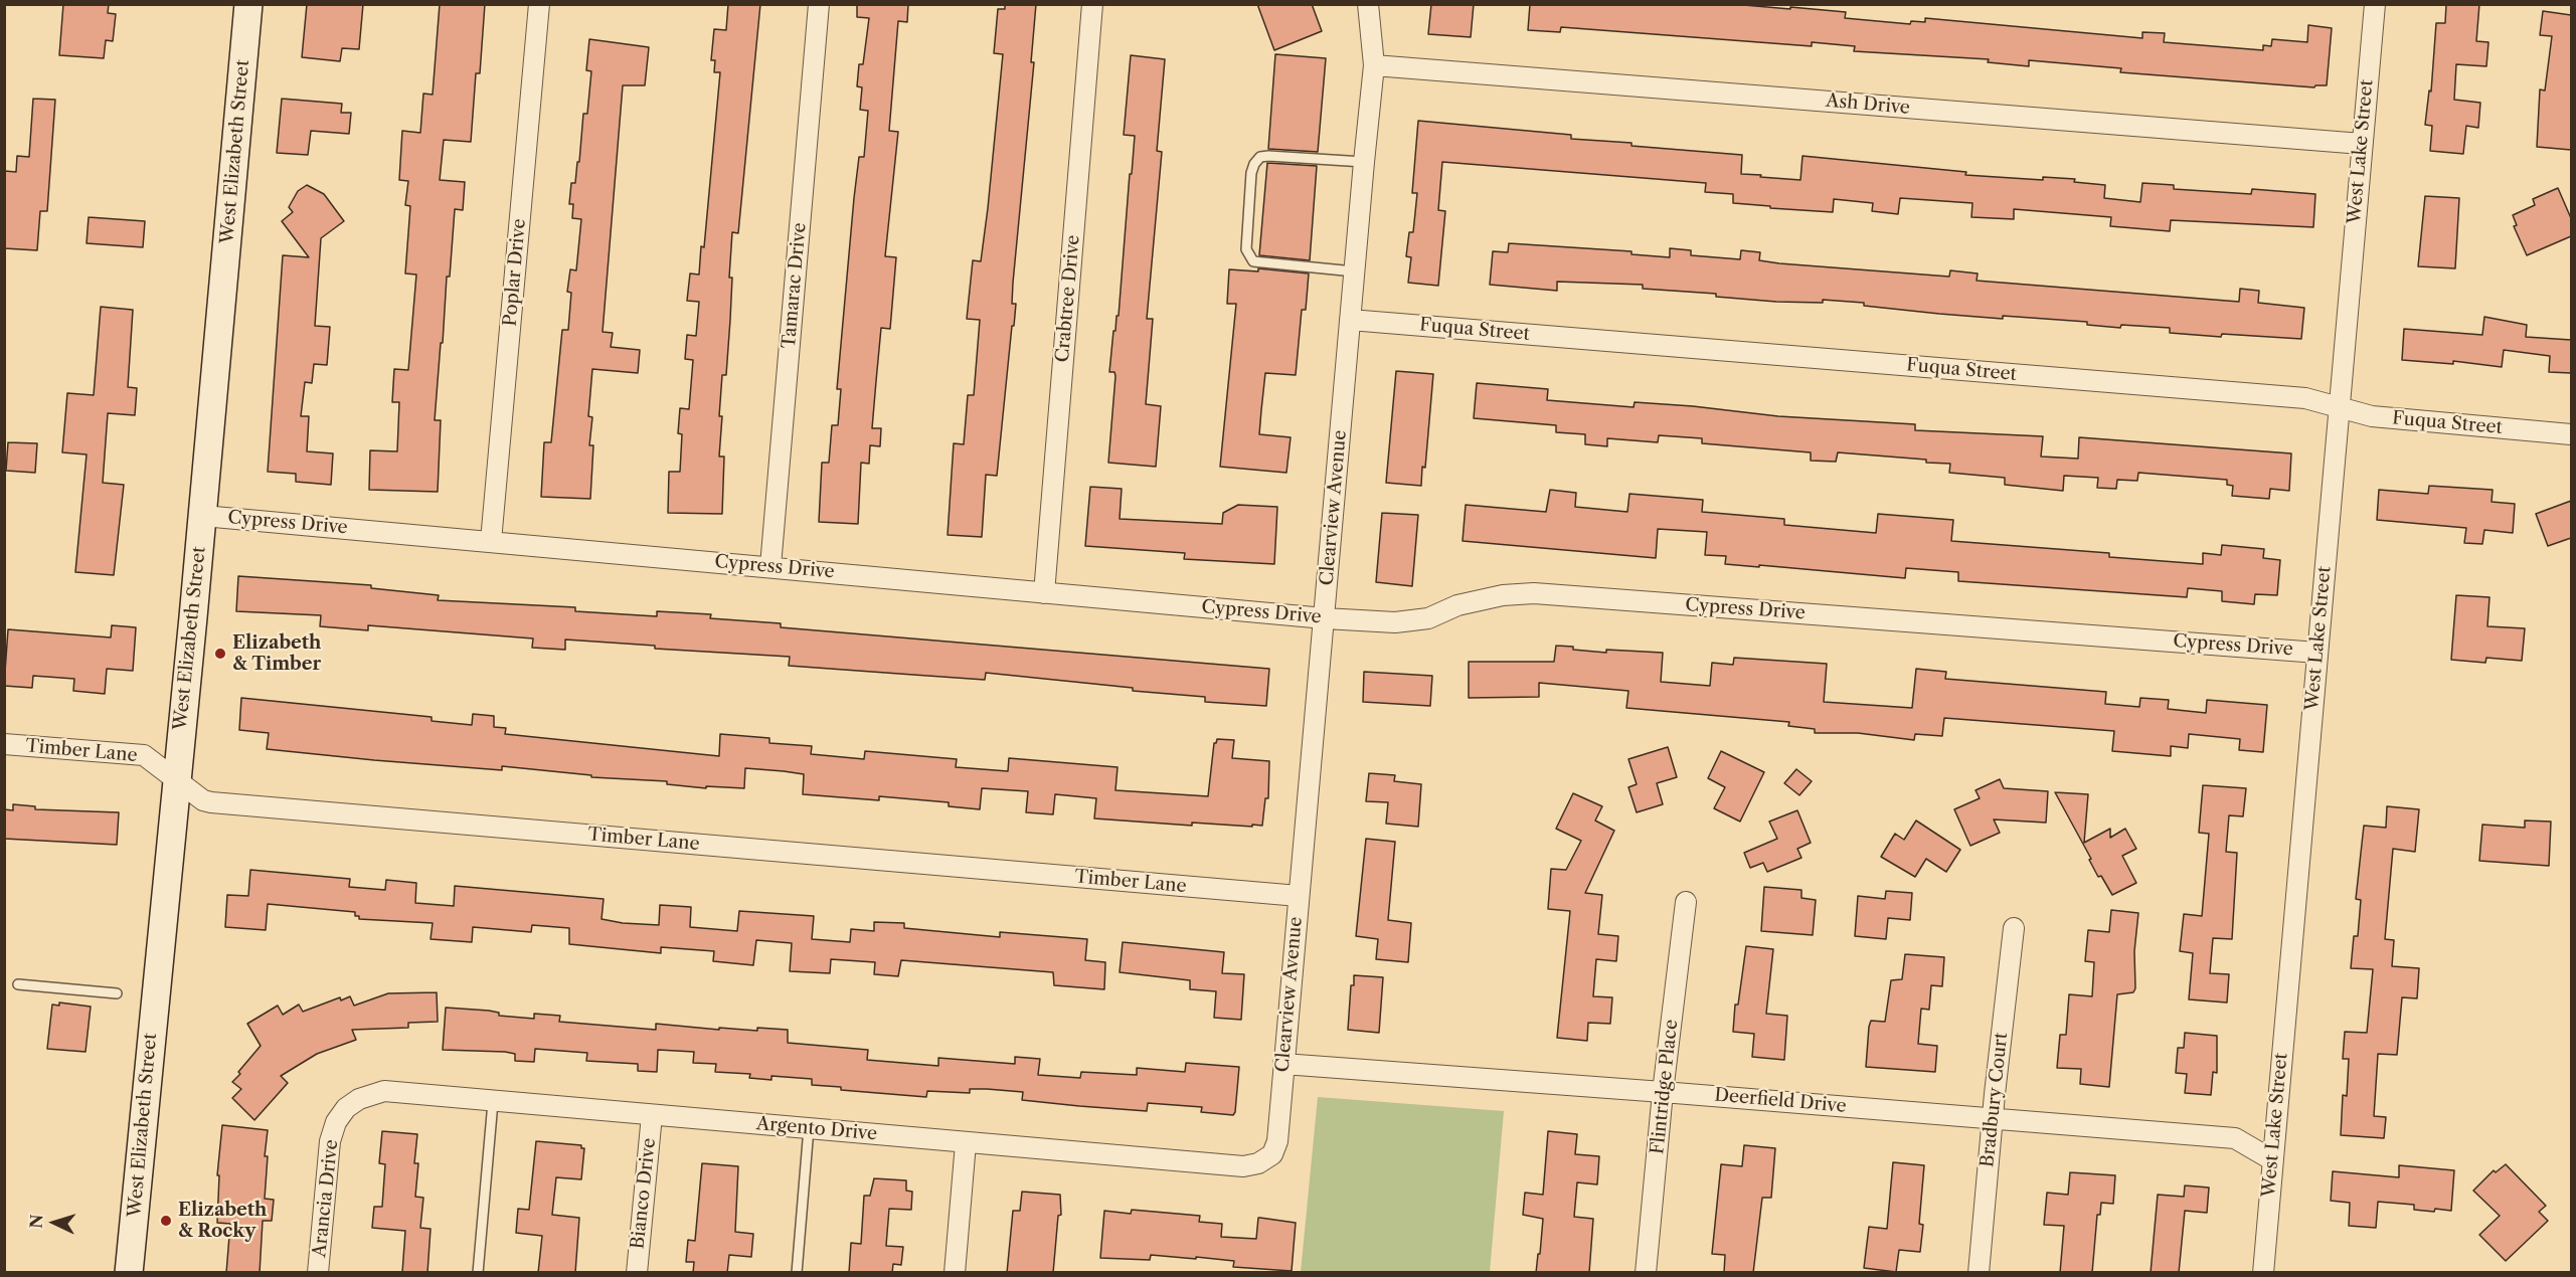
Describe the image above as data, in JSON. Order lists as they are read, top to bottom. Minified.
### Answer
{"streets":{"main road":["West Elizabeth Street"],"street":["Ash Drive","West Lake Street","Poplar Drive","Tamarac Drive","Crabtree Drive","Fuqua Street","Clearview Avenue","Cypress Drive","Timber Lane","Flintridge Place","Bradbury Court","Deerfield Drive","Argento Drive","Bianco Drive","Arancia Drive"]},"crossings":[["Ash Drive","West Lake Street"],["Ash Drive","Clearview Avenue"],["West Elizabeth Street","Cypress Drive"],["West Elizabeth Street","Timber Lane"],["West Lake Street","Fuqua Street"],["West Lake Street","Cypress Drive"],["West Lake Street","Deerfield Drive"],["Poplar Drive","Cypress Drive"],["Tamarac Drive","Cypress Drive"],["Crabtree Drive","Cypress Drive"],["Fuqua Street","Clearview Avenue"],["Clearview Avenue","Cypress Drive"],["Clearview Avenue","Timber Lane"],["Clearview Avenue","Deerfield Drive"],["Clearview Avenue","Argento Drive"],["Flintridge Place","Deerfield Drive"],["Bradbury Court","Deerfield Drive"],["Argento Drive","Bianco Drive"],["Argento Drive","Arancia Drive"]],"places":["Elizabeth & Timber","Elizabeth & Rocky"],"north":"left"}
